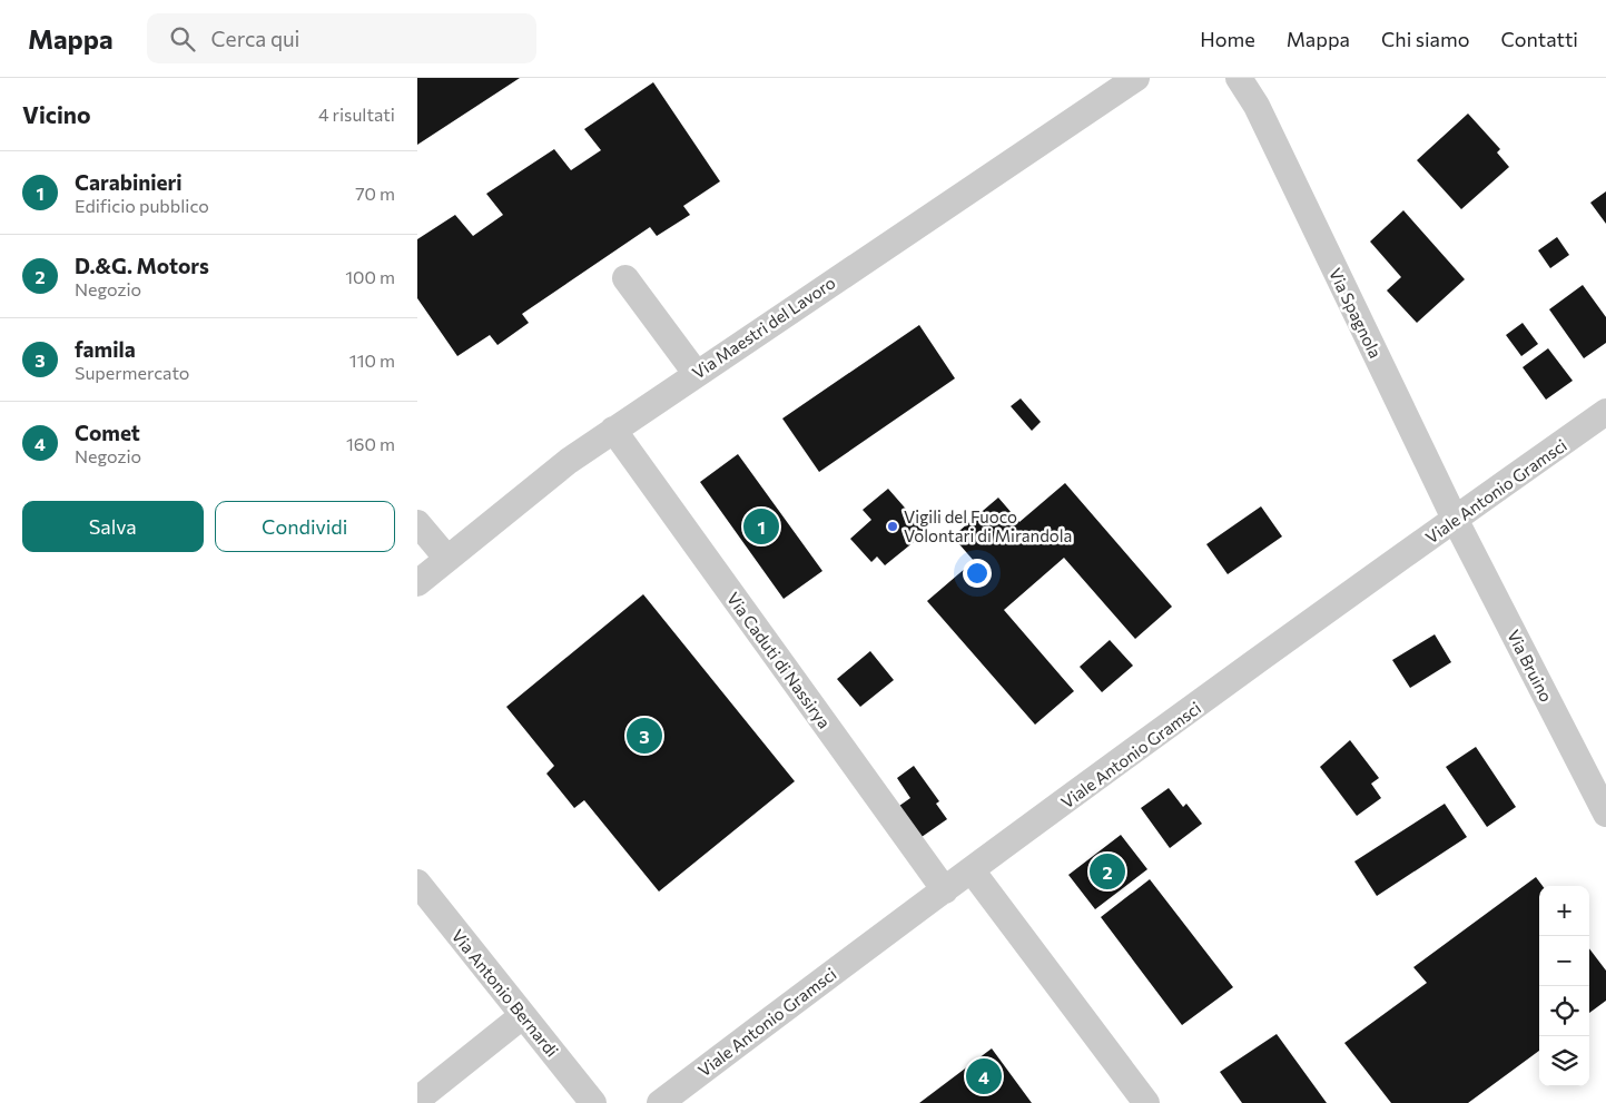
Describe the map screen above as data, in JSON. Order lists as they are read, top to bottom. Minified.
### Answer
{"streets":{"street":["Via Spagnola","Via Maestri del Lavoro","Viale Antonio Gramsci","Via Caduti di Nassirya","Via Bruino","Via Antonio Bernardi"]},"crossings":[["Via Spagnola","Viale Antonio Gramsci"],["Via Spagnola","Via Bruino"],["Via Maestri del Lavoro","Via Caduti di Nassirya"],["Viale Antonio Gramsci","Via Caduti di Nassirya"],["Viale Antonio Gramsci","Via Bruino"]],"places":["Vigili del Fuoco Volontari di Mirandola"],"page":{"header":"Mappa","search":"Cerca qui","nav":["Home","Mappa","Chi siamo","Contatti"],"heading":["Vicino","4 risultati"],"list":[{"mark":"1","name":"Carabinieri","note":"Edificio pubblico","value":"70 m"},{"mark":"2","name":"D.&G. Motors","note":"Negozio","value":"100 m"},{"mark":"3","name":"famila","note":"Supermercato","value":"110 m"},{"mark":"4","name":"Comet","note":"Negozio","value":"160 m"}],"buttons":["Salva","Condividi"],"pins":["1","3","2","4"],"map_buttons":["+","−"]}}
